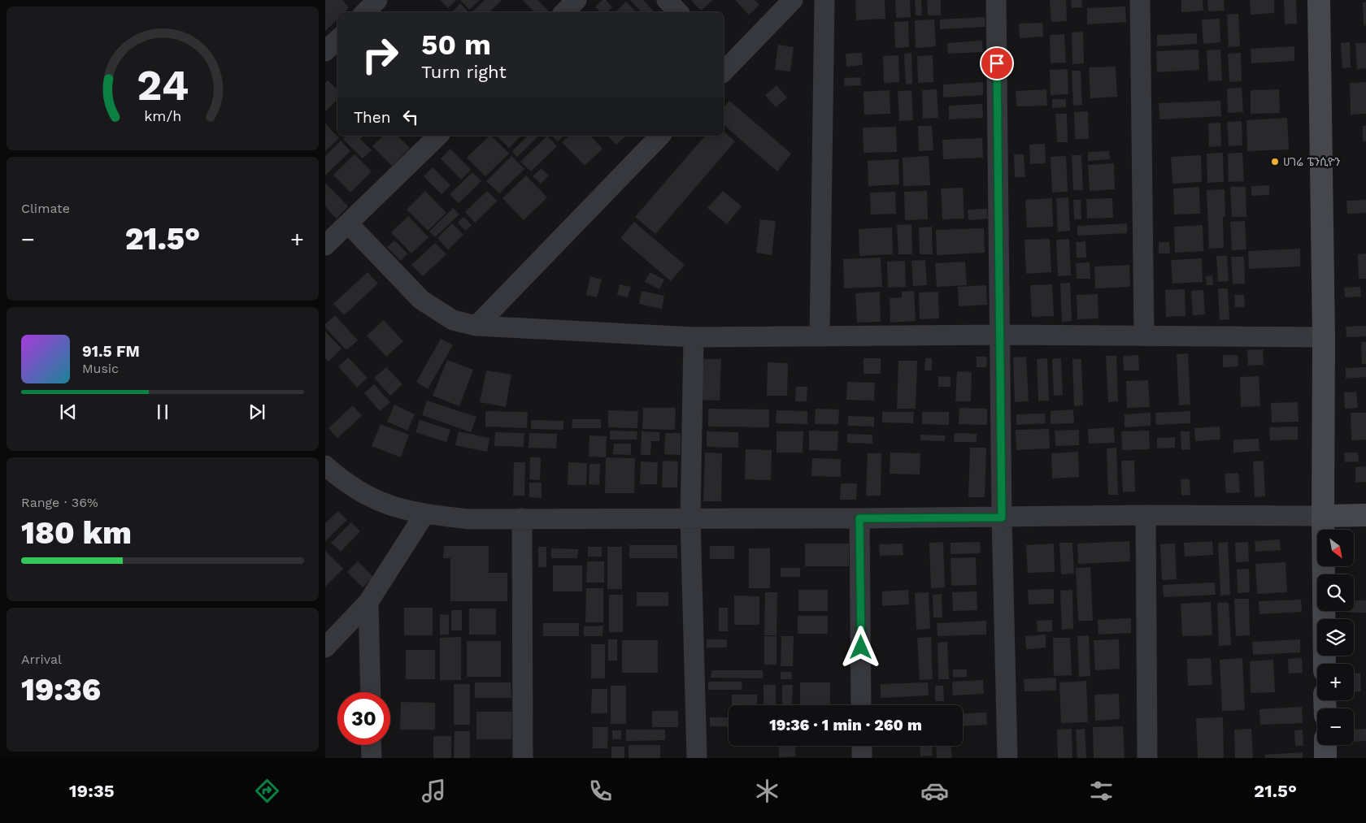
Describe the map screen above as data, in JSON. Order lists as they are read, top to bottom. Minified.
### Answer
{"places":["ሀገሬ ፔንሲዮን"],"north":"bottom right","page":{"turn":["50 m","Turn right"],"then":"Then","tile":["Climate",["Range · 36%","180 km"],["Arrival","19:36"]],"heat":["−","21.5°","+"],"song":["91.5 FM","Music"],"map_buttons":["+","−"],"limit":"30","trip":"19:36 · 1 min · 260 m","tabs":["19:35","21.5°"],"gauge":["24","km/h"]}}
